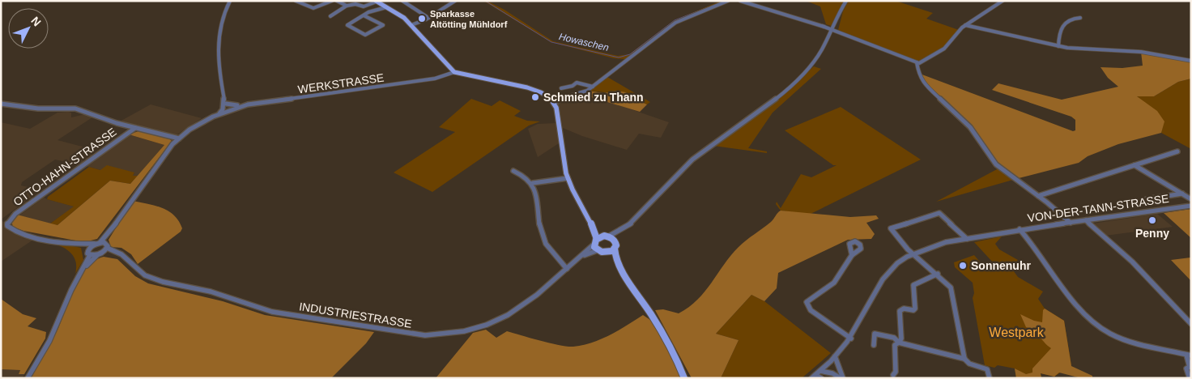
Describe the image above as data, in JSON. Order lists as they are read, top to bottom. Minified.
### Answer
{"streets":{"street":["WERKSTRASSE","OTTO-HAHN-STRASSE","VON-DER-TANN-STRASSE","INDUSTRIESTRASSE"]},"crossings":[["OTTO-HAHN-STRASSE","INDUSTRIESTRASSE"]],"water":["Howaschen"],"parks":["Westpark"],"places":["Sparkasse Altötting Mühldorf","Schmied zu Thann","Penny","Sonnenuhr"],"north":"top right"}
